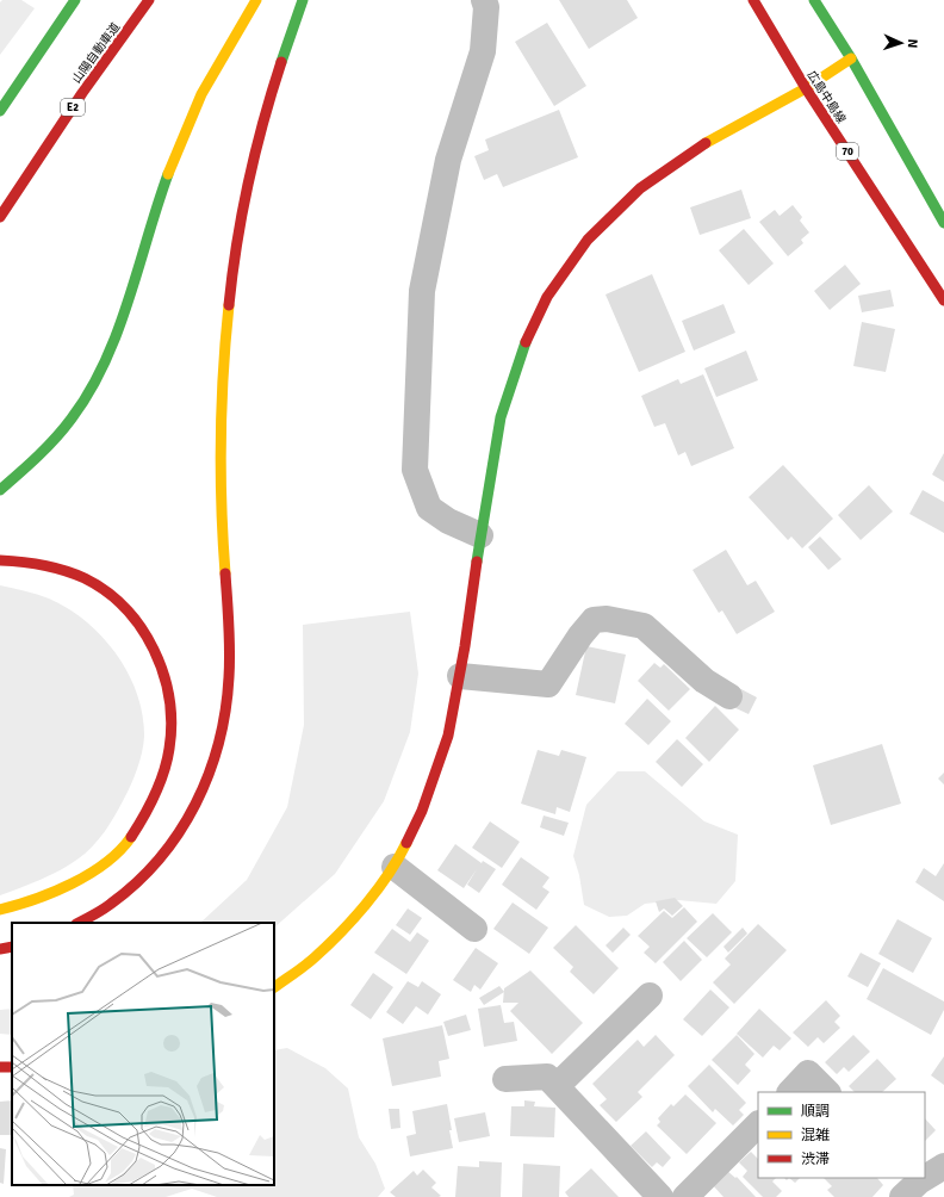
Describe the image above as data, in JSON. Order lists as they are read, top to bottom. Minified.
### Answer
{"streets":{"main road":["山陽自動車道","広島中島線","E2","70"]},"legend":["順調","混雑","渋滞"],"north":"right"}
